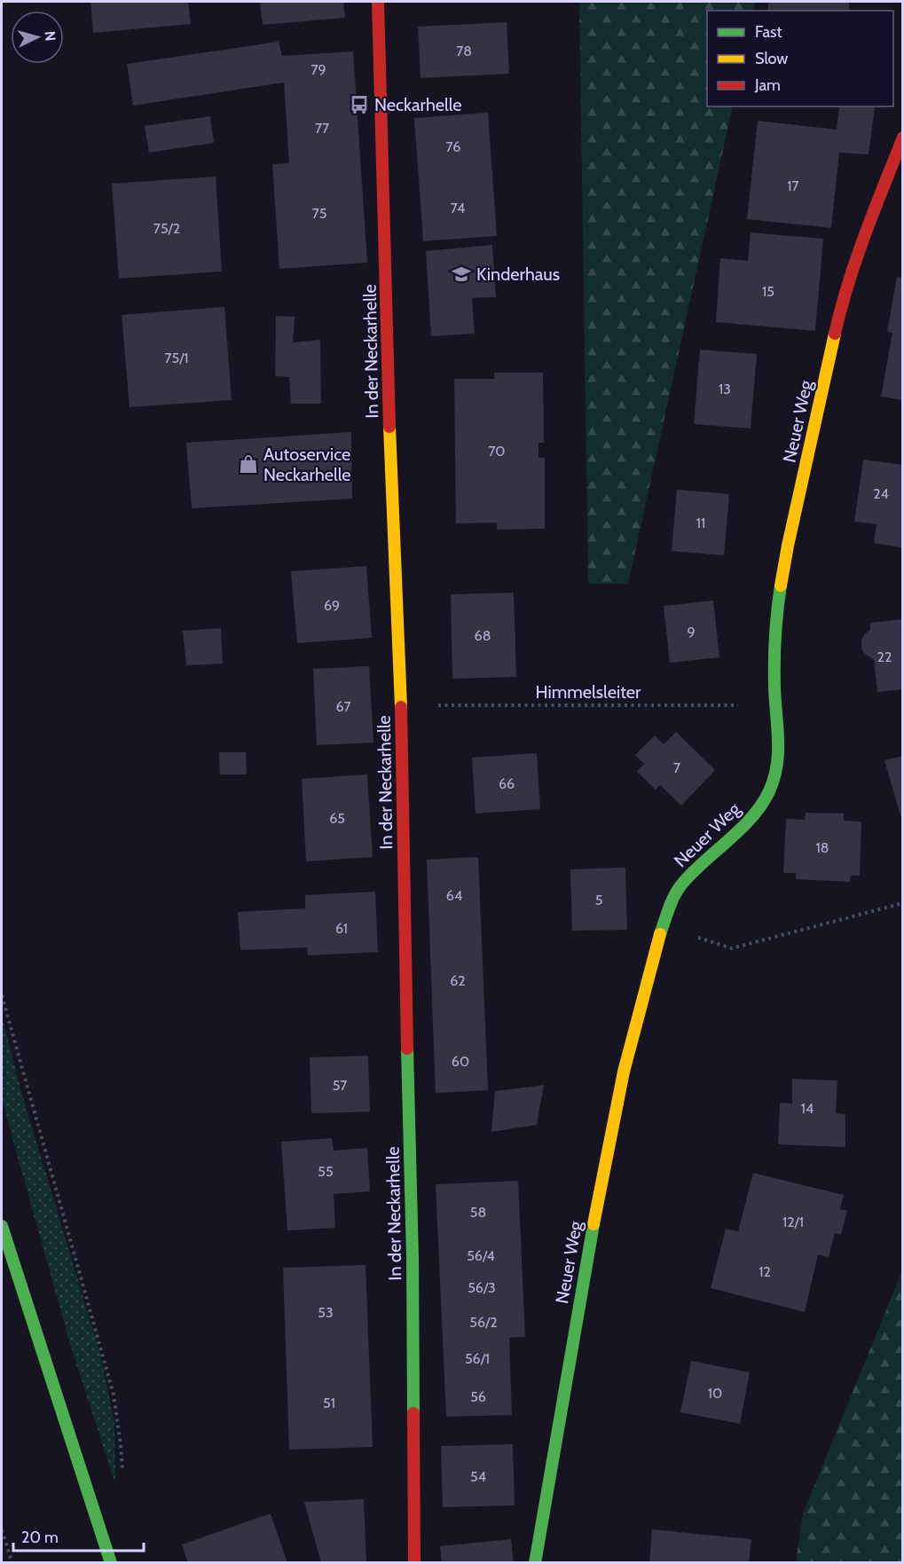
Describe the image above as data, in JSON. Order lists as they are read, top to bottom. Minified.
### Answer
{"streets":{"street":["In der Neckarhelle","Neuer Weg"],"path":["Himmelsleiter"]},"crossings":[["In der Neckarhelle","Himmelsleiter"],["Neuer Weg","Himmelsleiter"]],"places":{"bus stop":["Neckarhelle"],"school or university":["Kinderhaus"],"shop":["Autoservice Neckarhelle"]},"house_numbers":["78","79","77","76","17","74","75","75/2","15","75/1","13","70","24","11","69","9","68","22","67","7","66","65","18","64","5","61","62","60","57","14","55","58","12/1","56/4","12","56/3","53","56/2","56/1","10","56","51","54"],"legend":["Fast","Slow","Jam"],"scale_bar":"20 m","north":"right"}
